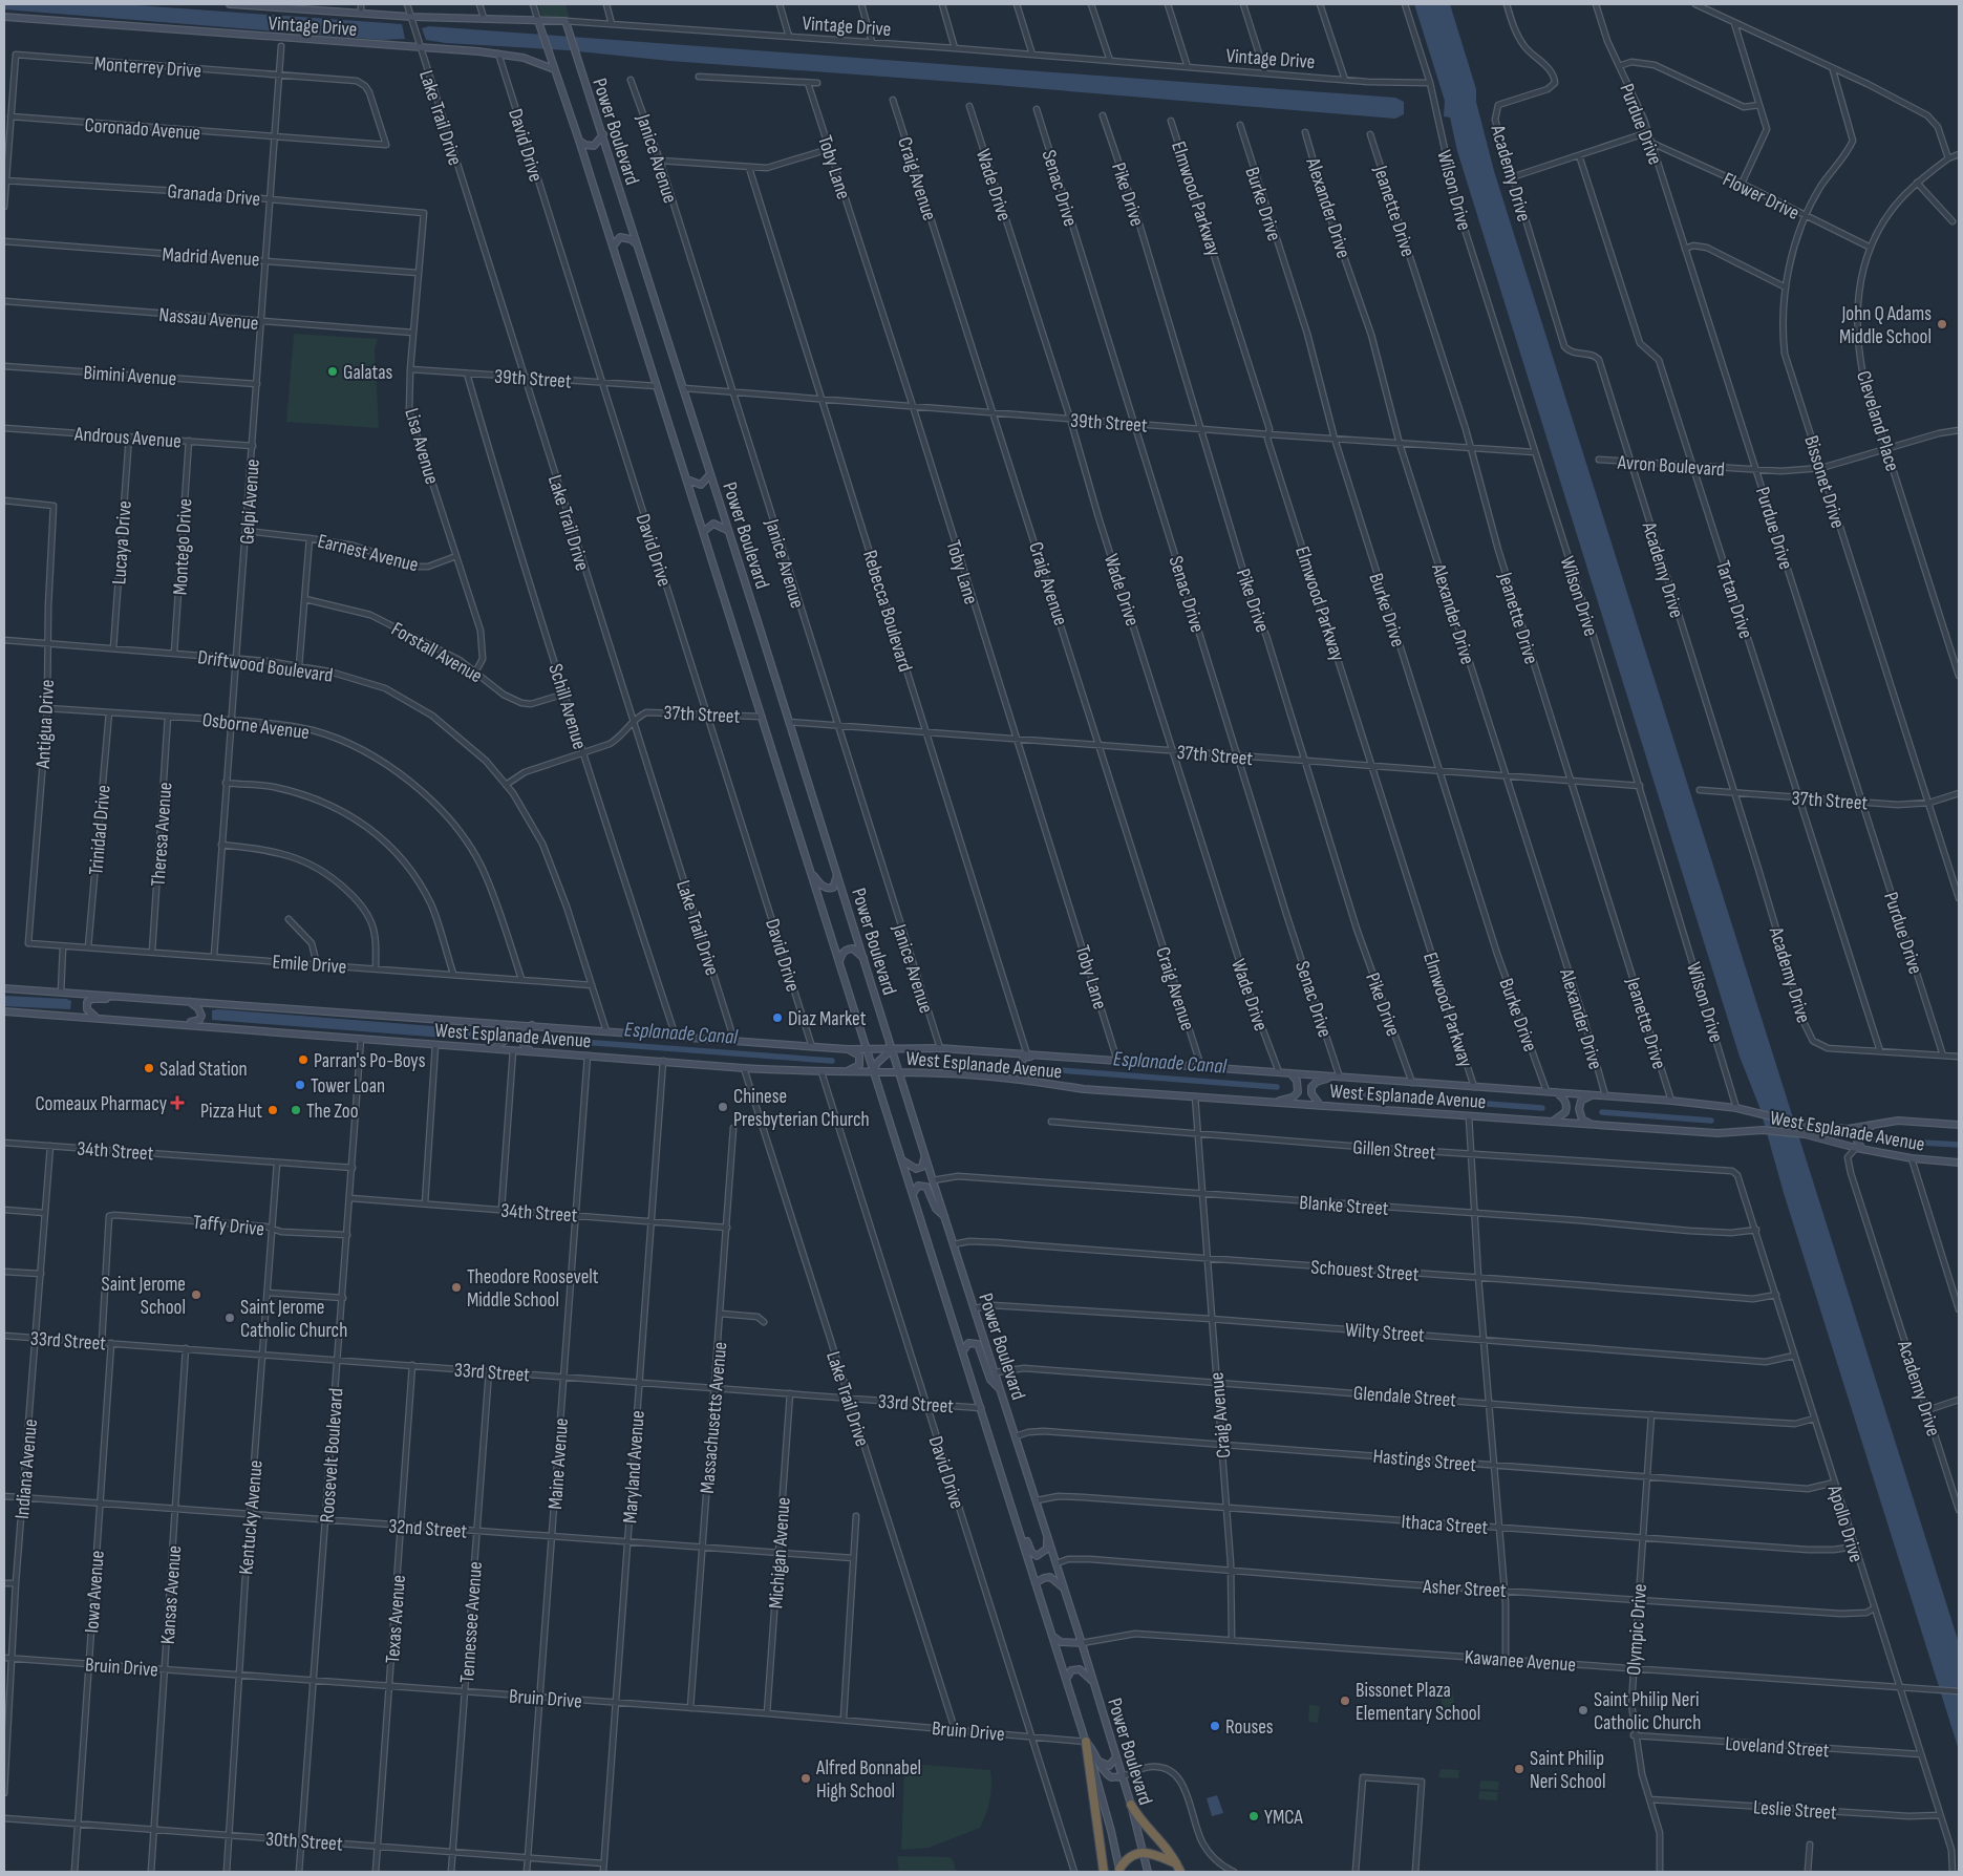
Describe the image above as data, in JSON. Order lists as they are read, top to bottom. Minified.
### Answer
{"streets":{"main road":["Vintage Drive","Power Boulevard","West Esplanade Avenue"],"street":["Monterrey Drive","Lake Trail Drive","Purdue Drive","Coronado Avenue","David Drive","Janice Avenue","Toby Lane","Academy Drive","Craig Avenue","Wade Drive","Senac Drive","Wilson Drive","Granada Drive","Pike Drive","Flower Drive","Elmwood Parkway","Burke Drive","Alexander Drive","Jeanette Drive","Madrid Avenue","Nassau Avenue","Bimini Avenue","39th Street","Cleveland Place","Androus Avenue","Lisa Avenue","Avron Boulevard","Bissonet Drive","Gelpi Avenue","Lucaya Drive","Montego Drive","Earnest Avenue","Tartan Drive","Rebecca Boulevard","Forstall Avenue","Driftwood Boulevard","Schill Avenue","37th Street","Antigua Drive","Osborne Avenue","Trinidad Drive","Theresa Avenue","Emile Drive","Gillen Street","34th Street","Blanke Street","Taffy Drive","Schouest Street","Wilty Street","33rd Street","Glendale Street","Massachusetts Avenue","Roosevelt Boulevard","Hastings Street","Maine Avenue","Maryland Avenue","Indiana Avenue","Kentucky Avenue","Ithaca Street","Apollo Drive","32nd Street","Michigan Avenue","Asher Street","Iowa Avenue","Kansas Avenue","Texas Avenue","Tennessee Avenue","Olympic Drive","Kawanee Avenue","Bruin Drive","Loveland Street","Leslie Street","30th Street"]},"crossings":[["Vintage Drive","Lake Trail Drive"],["Vintage Drive","Power Boulevard"],["Vintage Drive","David Drive"],["Vintage Drive","Wilson Drive"],["Monterrey Drive","Coronado Avenue"],["Monterrey Drive","Gelpi Avenue"],["Lake Trail Drive","39th Street"],["Lake Trail Drive","37th Street"],["Lake Trail Drive","West Esplanade Avenue"],["Lake Trail Drive","33rd Street"],["Lake Trail Drive","Bruin Drive"],["Purdue Drive","Flower Drive"],["Purdue Drive","Avron Boulevard"],["Purdue Drive","37th Street"],["Coronado Avenue","Gelpi Avenue"],["Power Boulevard","39th Street"],["Power Boulevard","37th Street"],["Power Boulevard","West Esplanade Avenue"],["Power Boulevard","Blanke Street"],["Power Boulevard","Schouest Street"],["Power Boulevard","Wilty Street"],["Power Boulevard","33rd Street"],["Power Boulevard","Glendale Street"],["Power Boulevard","Hastings Street"],["Power Boulevard","Ithaca Street"],["Power Boulevard","Asher Street"],["Power Boulevard","Kawanee Avenue"],["Power Boulevard","Bruin Drive"],["David Drive","39th Street"],["David Drive","37th Street"],["David Drive","West Esplanade Avenue"],["David Drive","33rd Street"],["David Drive","Bruin Drive"],["Janice Avenue","39th Street"],["Janice Avenue","37th Street"],["Janice Avenue","West Esplanade Avenue"],["Toby Lane","39th Street"],["Toby Lane","37th Street"],["Toby Lane","West Esplanade Avenue"],["Academy Drive","Avron Boulevard"],["Academy Drive","Tartan Drive"],["Academy Drive","37th Street"],["Academy Drive","West Esplanade Avenue"],["Craig Avenue","39th Street"],["Craig Avenue","37th Street"],["Craig Avenue","West Esplanade Avenue"],["Craig Avenue","Gillen Street"],["Craig Avenue","Blanke Street"],["Craig Avenue","Schouest Street"],["Craig Avenue","Wilty Street"],["Craig Avenue","Glendale Street"],["Craig Avenue","Hastings Street"],["Craig Avenue","Ithaca Street"],["Craig Avenue","Asher Street"],["Craig Avenue","Kawanee Avenue"],["Wade Drive","39th Street"],["Wade Drive","37th Street"],["Wade Drive","West Esplanade Avenue"],["Senac Drive","39th Street"],["Senac Drive","37th Street"],["Senac Drive","West Esplanade Avenue"],["Wilson Drive","39th Street"],["Wilson Drive","37th Street"],["Wilson Drive","West Esplanade Avenue"],["Granada Drive","Lisa Avenue"],["Granada Drive","Gelpi Avenue"],["Pike Drive","39th Street"],["Pike Drive","37th Street"],["Pike Drive","West Esplanade Avenue"],["Flower Drive","Cleveland Place"],["Flower Drive","Bissonet Drive"],["Elmwood Parkway","39th Street"],["Elmwood Parkway","37th Street"],["Elmwood Parkway","West Esplanade Avenue"],["Burke Drive","39th Street"],["Burke Drive","37th Street"],["Burke Drive","West Esplanade Avenue"],["Alexander Drive","39th Street"],["Alexander Drive","37th Street"],["Alexander Drive","West Esplanade Avenue"],["Jeanette Drive","39th Street"],["Jeanette Drive","37th Street"],["Jeanette Drive","West Esplanade Avenue"],["Madrid Avenue","Lisa Avenue"],["Madrid Avenue","Gelpi Avenue"],["Nassau Avenue","Lisa Avenue"],["Nassau Avenue","Gelpi Avenue"],["Bimini Avenue","Gelpi Avenue"],["39th Street","Lisa Avenue"],["39th Street","Rebecca Boulevard"],["39th Street","Schill Avenue"],["Cleveland Place","Avron Boulevard"],["Androus Avenue","Gelpi Avenue"],["Androus Avenue","Lucaya Drive"],["Androus Avenue","Montego Drive"],["Lisa Avenue","Earnest Avenue"],["Lisa Avenue","Forstall Avenue"],["Avron Boulevard","Bissonet Drive"],["Avron Boulevard","Tartan Drive"],["Bissonet Drive","37th Street"],["Gelpi Avenue","Earnest Avenue"],["Gelpi Avenue","Driftwood Boulevard"],["Gelpi Avenue","Osborne Avenue"],["Gelpi Avenue","Emile Drive"],["Lucaya Drive","Driftwood Boulevard"],["Montego Drive","Driftwood Boulevard"],["Tartan Drive","37th Street"],["Rebecca Boulevard","37th Street"],["Rebecca Boulevard","West Esplanade Avenue"],["Forstall Avenue","Schill Avenue"],["Driftwood Boulevard","37th Street"],["Driftwood Boulevard","Antigua Drive"],["Driftwood Boulevard","Emile Drive"],["Driftwood Boulevard","West Esplanade Avenue"],["Schill Avenue","37th Street"],["Schill Avenue","West Esplanade Avenue"],["Antigua Drive","Osborne Avenue"],["Antigua Drive","Emile Drive"],["Osborne Avenue","Trinidad Drive"],["Osborne Avenue","Theresa Avenue"],["Osborne Avenue","Emile Drive"],["Trinidad Drive","Emile Drive"],["Theresa Avenue","Emile Drive"],["West Esplanade Avenue","Roosevelt Boulevard"],["West Esplanade Avenue","Maine Avenue"],["West Esplanade Avenue","Maryland Avenue"],["Gillen Street","Apollo Drive"],["34th Street","Massachusetts Avenue"],["34th Street","Roosevelt Boulevard"],["34th Street","Maine Avenue"],["34th Street","Maryland Avenue"],["34th Street","Indiana Avenue"],["34th Street","Kentucky Avenue"],["Blanke Street","Apollo Drive"],["Taffy Drive","33rd Street"],["Taffy Drive","Roosevelt Boulevard"],["Taffy Drive","Kentucky Avenue"],["Schouest Street","Apollo Drive"],["Wilty Street","Apollo Drive"],["33rd Street","Massachusetts Avenue"],["33rd Street","Roosevelt Boulevard"],["33rd Street","Maine Avenue"],["33rd Street","Maryland Avenue"],["33rd Street","Indiana Avenue"],["33rd Street","Kentucky Avenue"],["33rd Street","Michigan Avenue"],["33rd Street","Iowa Avenue"],["33rd Street","Kansas Avenue"],["33rd Street","Texas Avenue"],["33rd Street","Tennessee Avenue"],["Glendale Street","Apollo Drive"],["Glendale Street","Olympic Drive"],["Massachusetts Avenue","32nd Street"],["Massachusetts Avenue","Bruin Drive"],["Roosevelt Boulevard","32nd Street"],["Roosevelt Boulevard","Bruin Drive"],["Roosevelt Boulevard","30th Street"],["Hastings Street","Apollo Drive"],["Hastings Street","Olympic Drive"],["Maine Avenue","32nd Street"],["Maine Avenue","Bruin Drive"],["Maine Avenue","30th Street"],["Maryland Avenue","32nd Street"],["Maryland Avenue","Bruin Drive"],["Maryland Avenue","30th Street"],["Indiana Avenue","32nd Street"],["Indiana Avenue","Bruin Drive"],["Kentucky Avenue","32nd Street"],["Kentucky Avenue","Bruin Drive"],["Kentucky Avenue","30th Street"],["Ithaca Street","Apollo Drive"],["Ithaca Street","Olympic Drive"],["Apollo Drive","Asher Street"],["Apollo Drive","Kawanee Avenue"],["Apollo Drive","Loveland Street"],["Apollo Drive","Leslie Street"],["32nd Street","Michigan Avenue"],["32nd Street","Iowa Avenue"],["32nd Street","Kansas Avenue"],["32nd Street","Texas Avenue"],["32nd Street","Tennessee Avenue"],["Michigan Avenue","Bruin Drive"],["Asher Street","Olympic Drive"],["Iowa Avenue","Bruin Drive"],["Iowa Avenue","30th Street"],["Kansas Avenue","Bruin Drive"],["Kansas Avenue","30th Street"],["Texas Avenue","Bruin Drive"],["Texas Avenue","30th Street"],["Tennessee Avenue","Bruin Drive"],["Tennessee Avenue","30th Street"],["Olympic Drive","Kawanee Avenue"],["Olympic Drive","Loveland Street"],["Olympic Drive","Leslie Street"]],"water":["Esplanade Canal"],"places":{"other":["John Q Adams Middle School","Galatas","Diaz Market","Parran's Po-Boys","Salad Station","Tower Loan","Chinese Presbyterian Church","Pizza Hut","The Zoo","Theodore Roosevelt Middle School","Saint Jerome School","Saint Jerome Catholic Church","Bissonet Plaza Elementary School","Saint Philip Neri Catholic Church","Rouses","Saint Philip Neri School","Alfred Bonnabel High School","YMCA"],"health":["Comeaux Pharmacy"]}}
